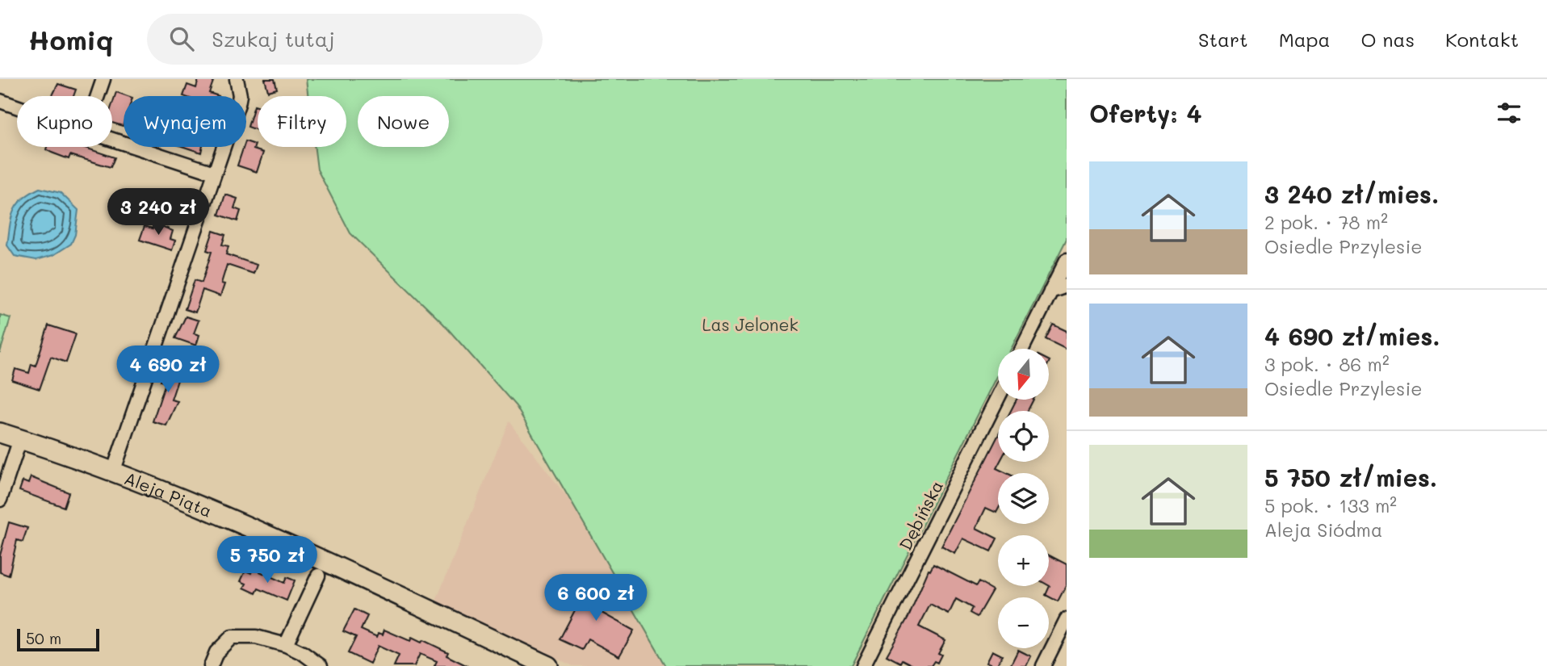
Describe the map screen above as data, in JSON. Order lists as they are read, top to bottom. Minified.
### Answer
{"streets":{"street":["Aleja Piąta","Dębińska"]},"parks":["Las Jelonek"],"scale_bar":"50 m","north":"bottom","page":{"header":"Homiq","search":"Szukaj tutaj","nav":["Start","Mapa","O nas","Kontakt"],"heading":"Oferty: 4","chip":["Kupno","Wynajem","Filtry","Nowe"],"list":[{"name":"3 240 zł/mies.","note":"2 pok. · 78 m² · Osiedle Przylesie"},{"name":"4 690 zł/mies.","note":"3 pok. · 86 m² · Osiedle Przylesie"},{"name":"5 750 zł/mies.","note":"5 pok. · 133 m² · Aleja Siódma"}],"price":["3 240 zł","4 690 zł","5 750 zł","6 600 zł"],"map_buttons":["+","−"],"scale":"50 m"}}
